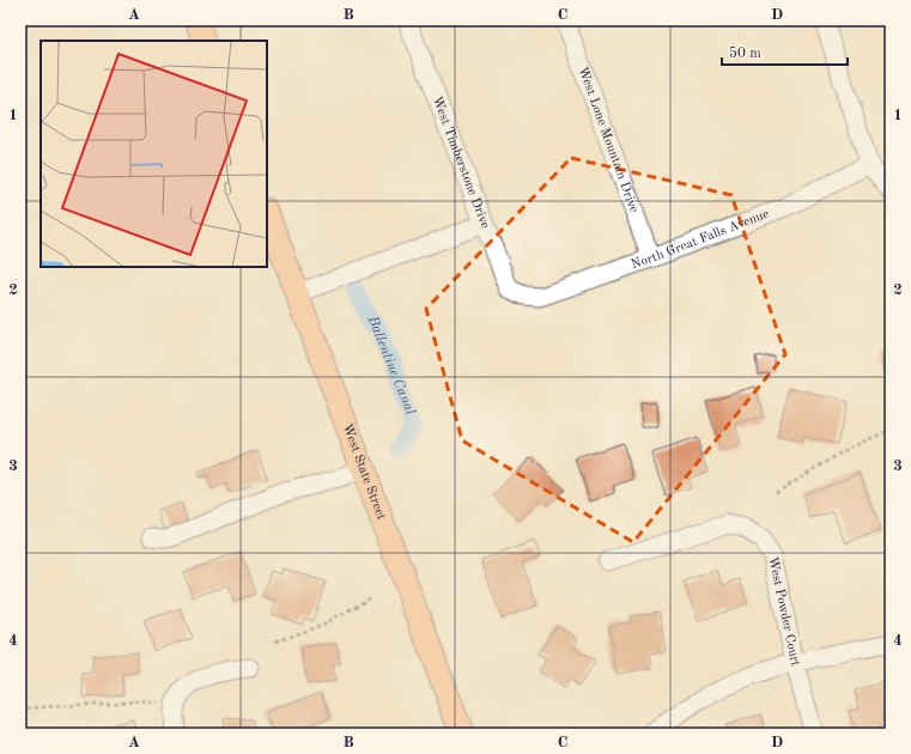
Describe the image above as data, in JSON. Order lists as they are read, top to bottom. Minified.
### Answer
{"streets":{"main road":["West State Street"],"street":["West Lone Mountain Drive","West Timberstone Drive","North Great Falls Avenue","West Powder Court"]},"crossings":[["West Lone Mountain Drive","North Great Falls Avenue"],["West Timberstone Drive","North Great Falls Avenue"]],"water":["Ballentine Canal"],"scale_bar":"50 m","grid":{"columns":["A","B","C","D"],"rows":["1","2","3","4"]}}
